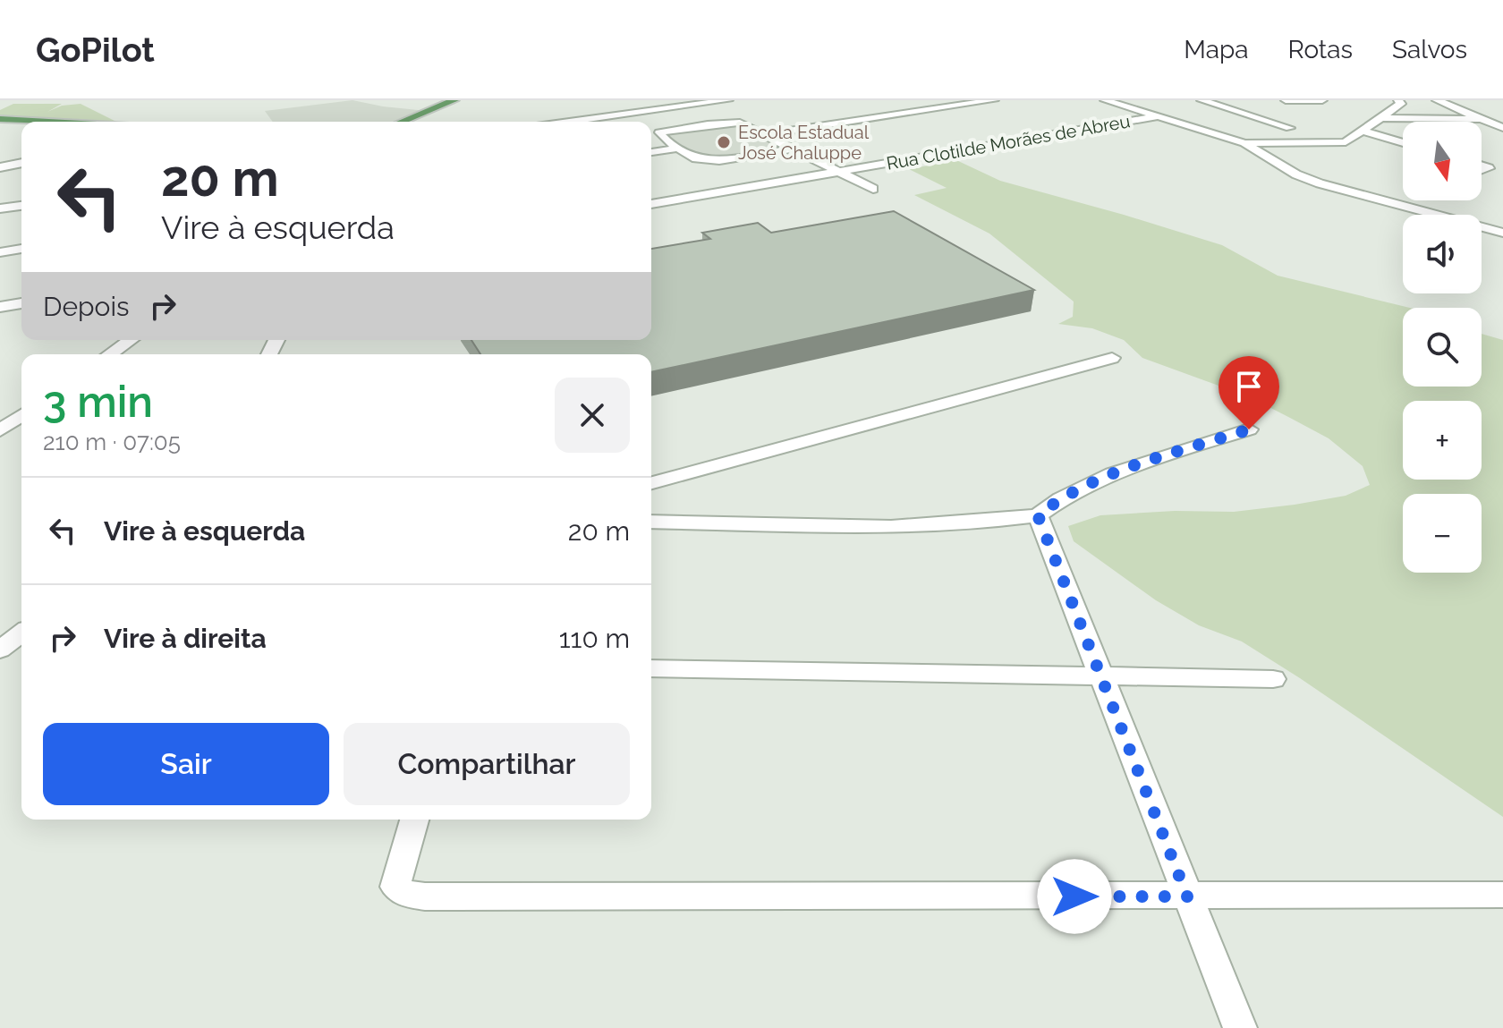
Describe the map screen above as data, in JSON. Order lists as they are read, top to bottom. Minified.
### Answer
{"streets":{"street":["Rua Clotilde Morães de Abreu"]},"places":["Escola Estadual José Chaluppe"],"north":"bottom","page":{"header":"GoPilot","nav":["Mapa","Rotas","Salvos"],"map_buttons":["+","−"],"turn":["20 m","Vire à esquerda"],"then":"Depois","heading":["3 min","210 m · 07:05"],"list":[{"name":"Vire à esquerda","value":"20 m"},{"name":"Vire à direita","value":"110 m"}],"buttons":["Sair","Compartilhar"]}}
